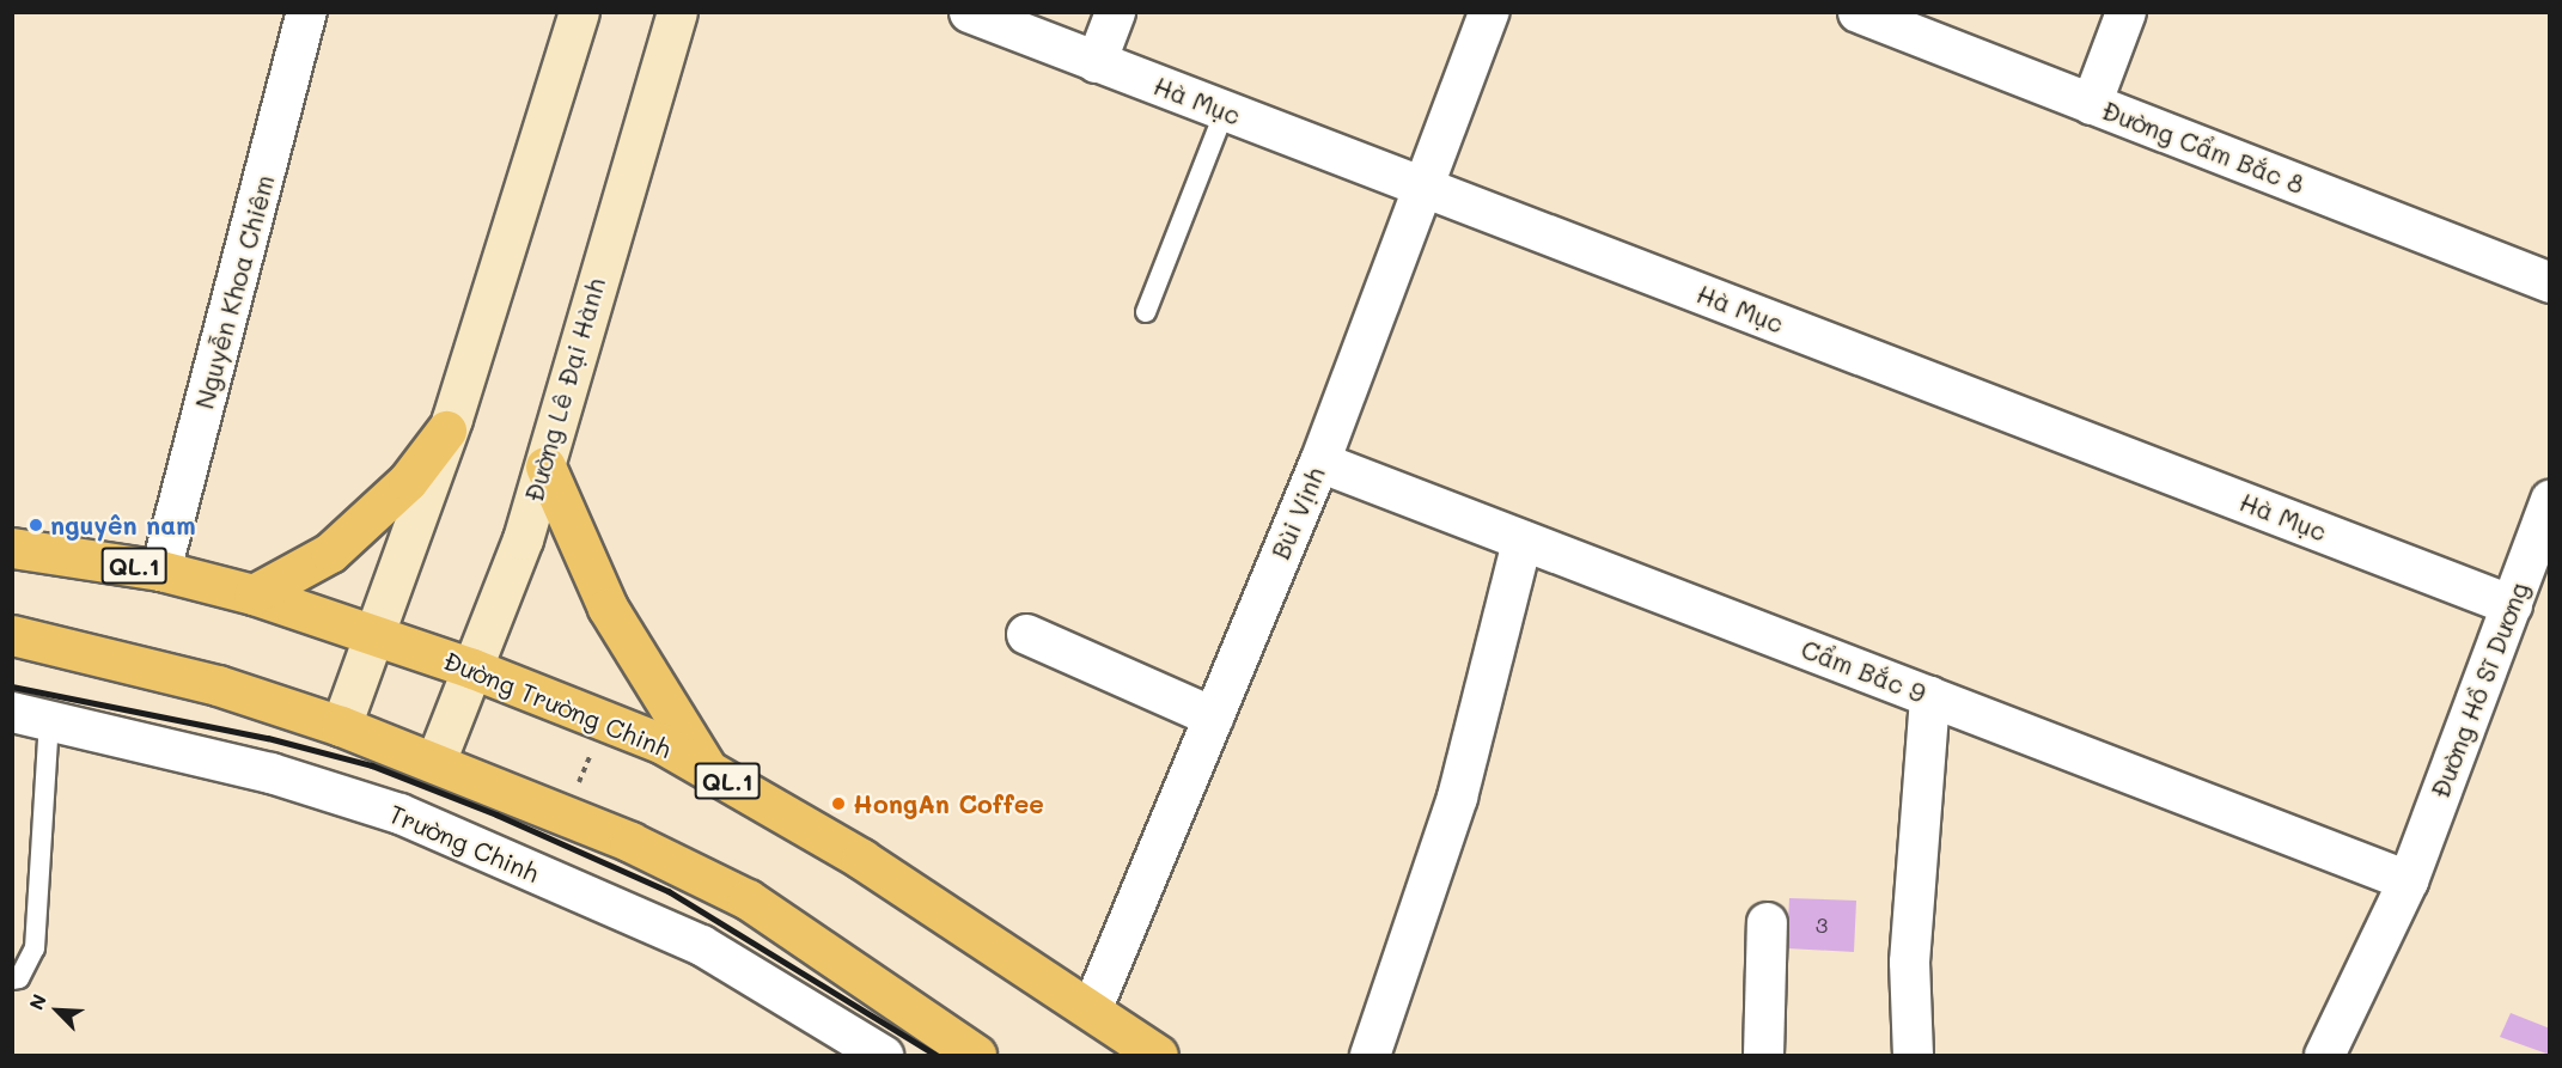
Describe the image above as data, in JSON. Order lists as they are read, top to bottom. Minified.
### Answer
{"streets":{"highway":["QL.1","Đường Trường Chinh"],"main road":["Đường Lê Đại Hành"],"street":["Hà Mục","Đường Cẩm Bắc 8","Nguyễn Khoa Chiêm","Bùi Vịnh","Cẩm Bắc 9","Đường Hồ Sĩ Dương","Trường Chinh"]},"crossings":[["Hà Mục","Bùi Vịnh"],["Hà Mục","Đường Hồ Sĩ Dương"],["Nguyễn Khoa Chiêm","Đường Trường Chinh"],["Đường Lê Đại Hành","Đường Trường Chinh"],["Bùi Vịnh","Cẩm Bắc 9"],["Bùi Vịnh","Đường Trường Chinh"],["Cẩm Bắc 9","Đường Hồ Sĩ Dương"]],"places":["nguyên nam","HongAn Coffee"],"house_numbers":["3"],"north":"top left"}
